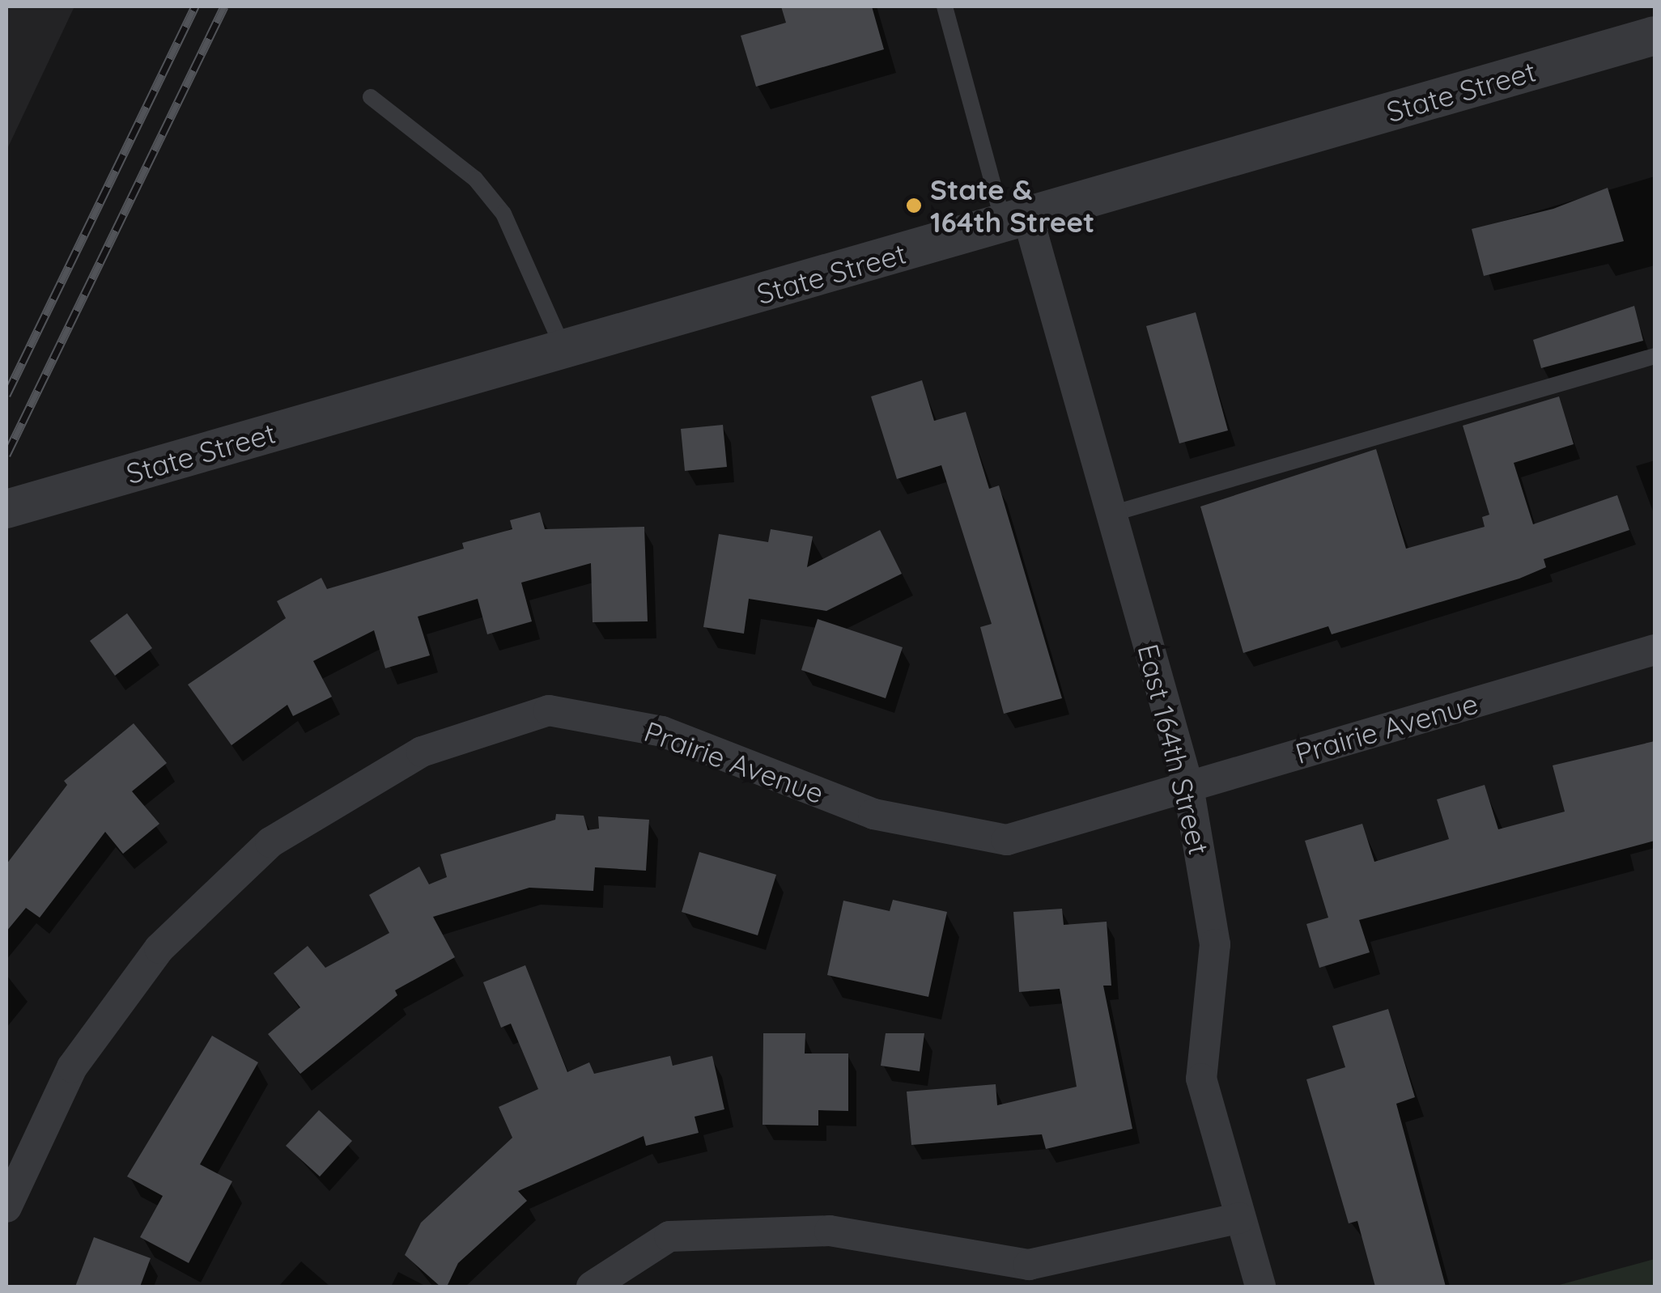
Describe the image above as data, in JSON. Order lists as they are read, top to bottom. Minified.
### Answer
{"streets":{"street":["State Street","Prairie Avenue","East 164th Street"]},"crossings":[["State Street","East 164th Street"],["Prairie Avenue","East 164th Street"]],"places":["State & 164th Street"]}
